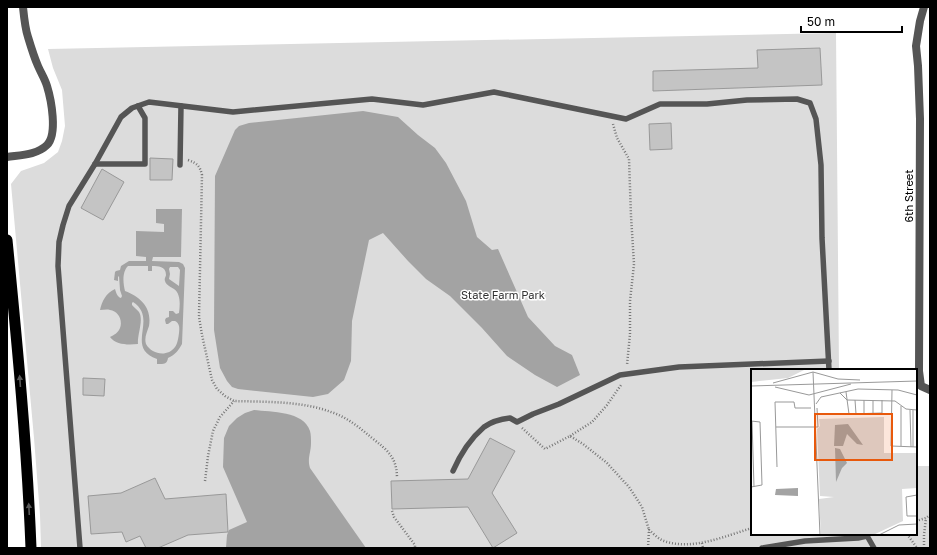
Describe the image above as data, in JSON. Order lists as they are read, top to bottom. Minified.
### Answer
{"streets":{"street":["6th Street"]},"parks":["State Farm Park"],"scale_bar":"50 m"}
